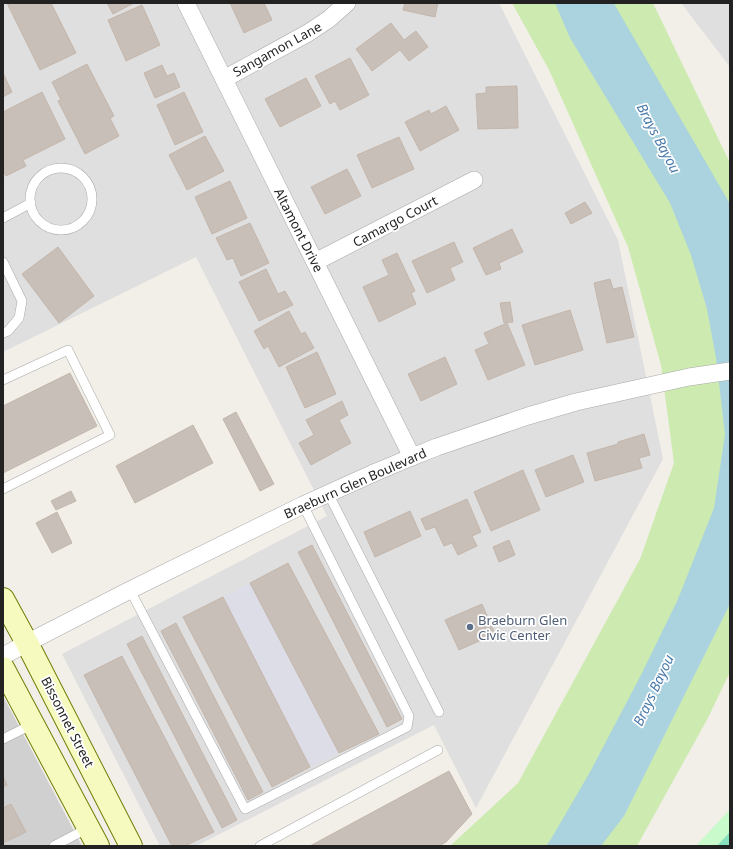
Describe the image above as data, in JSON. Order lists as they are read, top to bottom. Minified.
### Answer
{"streets":{"main road":["Bissonnet Street"],"street":["Sangamon Lane","Camargo Court","Altamont Drive","Braeburn Glen Boulevard"]},"crossings":[["Sangamon Lane","Altamont Drive"],["Camargo Court","Altamont Drive"],["Altamont Drive","Braeburn Glen Boulevard"],["Braeburn Glen Boulevard","Bissonnet Street"]],"water":["Brays Bayou"],"places":["Braeburn Glen Civic Center"]}
